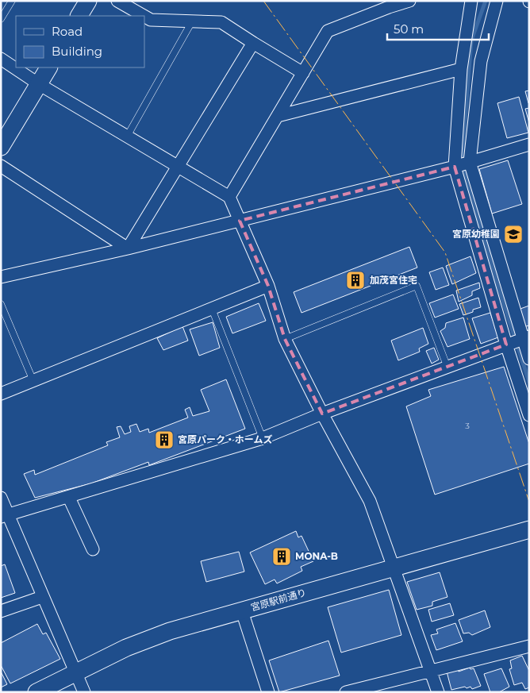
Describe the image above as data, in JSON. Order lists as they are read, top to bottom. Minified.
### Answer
{"streets":{"street":["宮原駅前通り"]},"places":{"school or university":["宮原幼稚園"],"building":["加茂宮住宅","宮原パーク・ホームズ","MONA-B"]},"house_numbers":["3"],"legend":["Road","Building"],"scale_bar":"50 m"}
